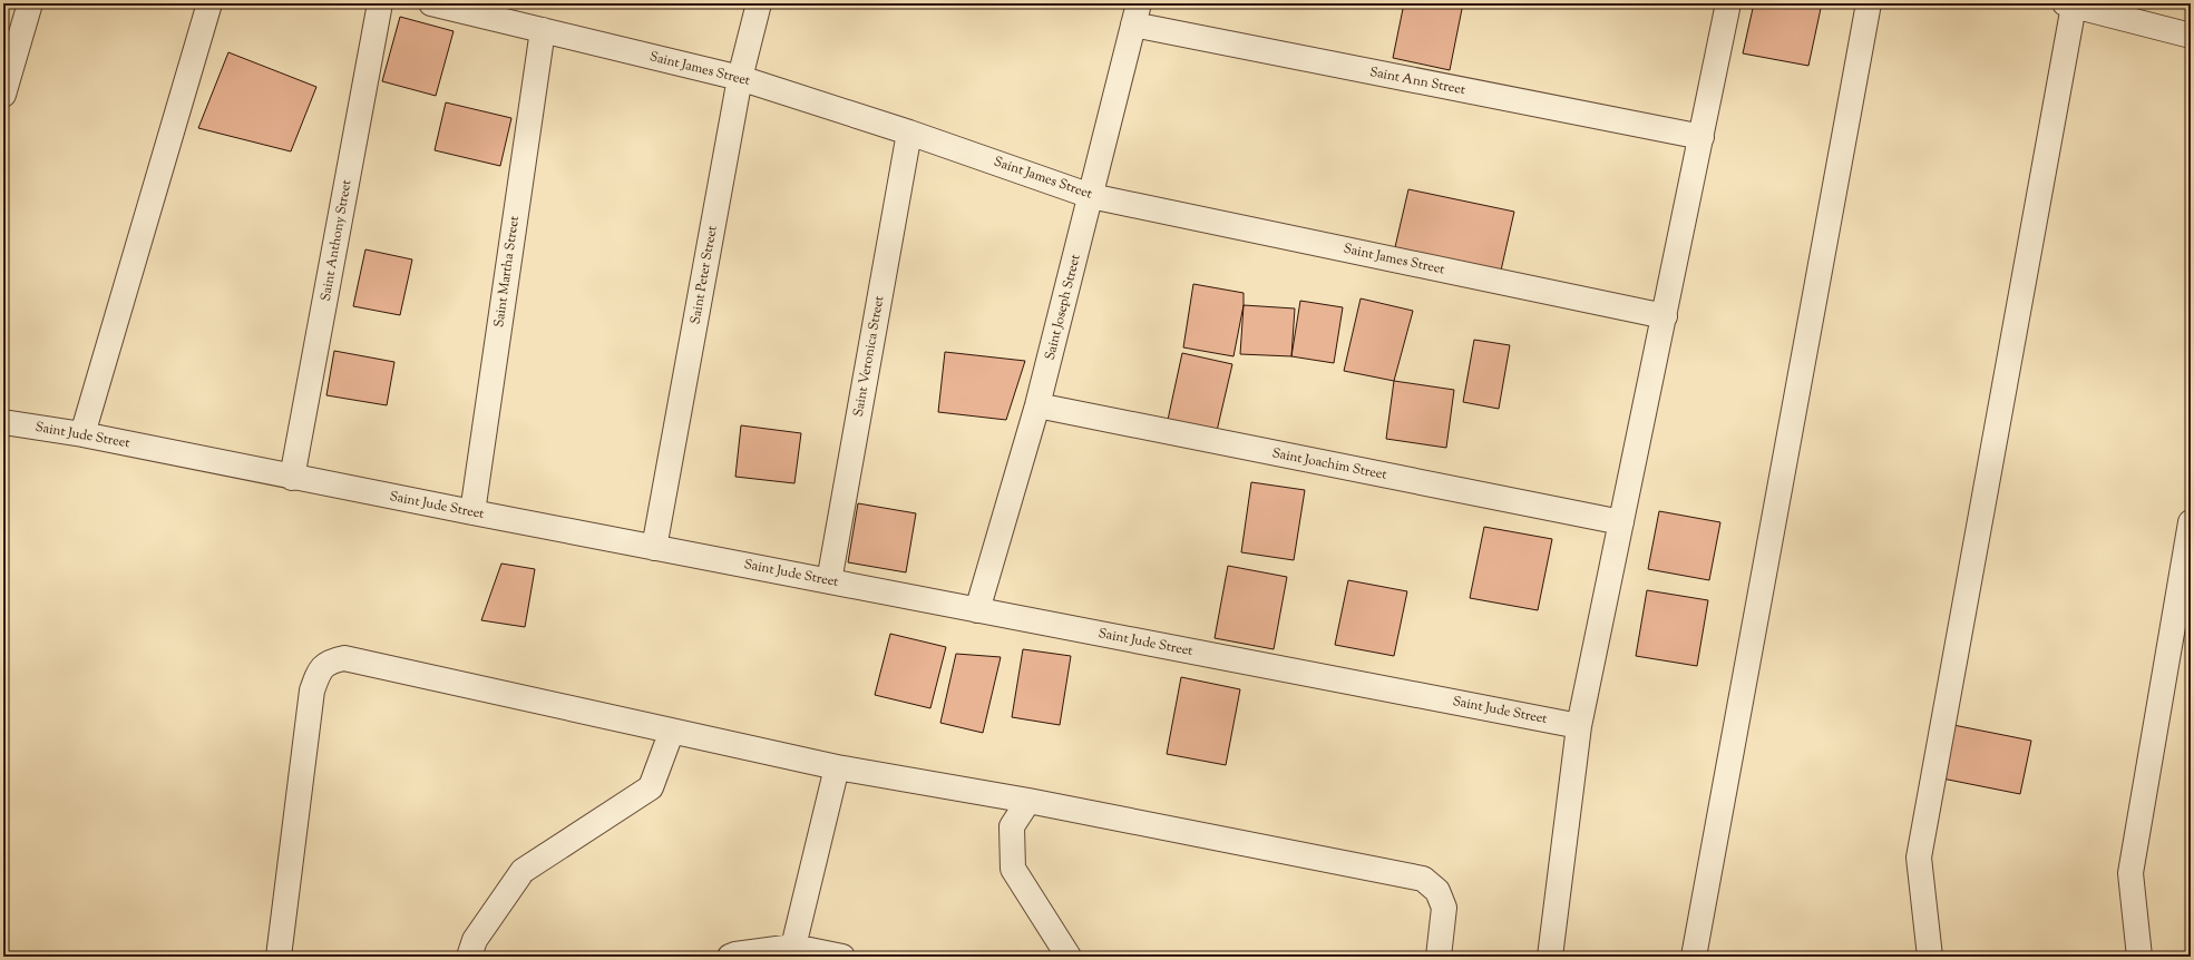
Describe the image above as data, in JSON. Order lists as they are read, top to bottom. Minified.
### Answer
{"streets":{"street":["Saint James Street","Saint Ann Street","Saint Anthony Street","Saint Martha Street","Saint Peter Street","Saint Joseph Street","Saint Veronica Street","Saint Jude Street","Saint Joachim Street"]},"crossings":[["Saint James Street","Saint Martha Street"],["Saint James Street","Saint Peter Street"],["Saint James Street","Saint Joseph Street"],["Saint James Street","Saint Veronica Street"],["Saint Ann Street","Saint Joseph Street"],["Saint Anthony Street","Saint Jude Street"],["Saint Martha Street","Saint Jude Street"],["Saint Peter Street","Saint Jude Street"],["Saint Joseph Street","Saint Jude Street"],["Saint Joseph Street","Saint Joachim Street"],["Saint Veronica Street","Saint Jude Street"]]}
